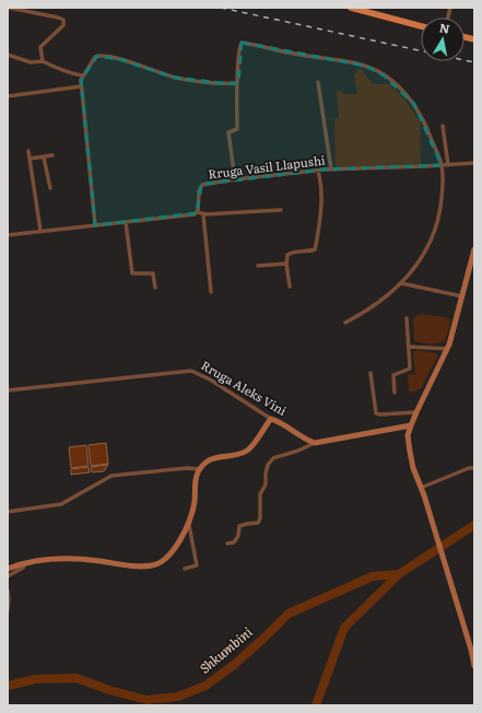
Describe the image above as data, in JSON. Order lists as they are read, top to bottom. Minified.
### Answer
{"streets":{"street":["Rruga Vasil Llapushi","Rruga Aleks Vini"]},"water":["Shkumbini"],"north":"top"}
